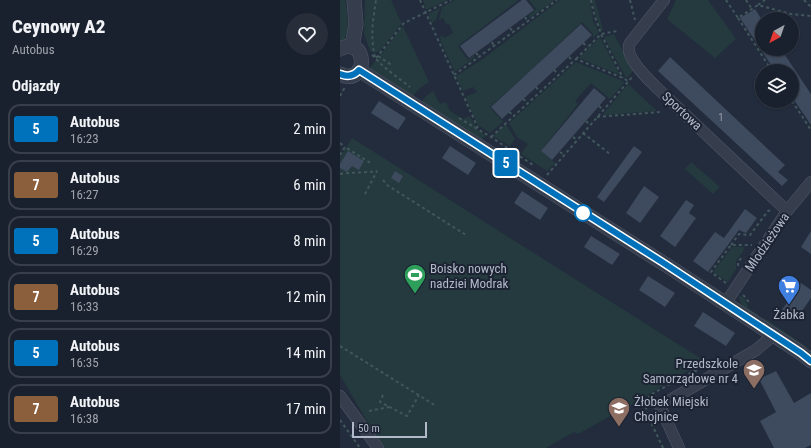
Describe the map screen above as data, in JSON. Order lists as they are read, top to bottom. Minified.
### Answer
{"streets":{"street":["Sportowa","Młodzieżowa"]},"crossings":[["Sportowa","Młodzieżowa"]],"places":{"sports":["Boisko nowych nadziei Modrak"],"supermarket":["Żabka"],"school or university":["Przedszkole Samorządowe nr 4","Żłobek Miejski Chojnice"]},"lines":["bus line 5"],"house_numbers":["1"],"scale_bar":"50 m","north":"bottom left","page":{"heading":[["Ceynowy A2","Autobus"],"Odjazdy"],"on_map":"5","list":[{"mark":"5","name":"Autobus","note":"16:23","value":"2 min"},{"mark":"7","name":"Autobus","note":"16:27","value":"6 min"},{"mark":"5","name":"Autobus","note":"16:29","value":"8 min"},{"mark":"7","name":"Autobus","note":"16:33","value":"12 min"},{"mark":"5","name":"Autobus","note":"16:35","value":"14 min"},{"mark":"7","name":"Autobus","note":"16:38","value":"17 min"}],"scale":"50 m"}}
